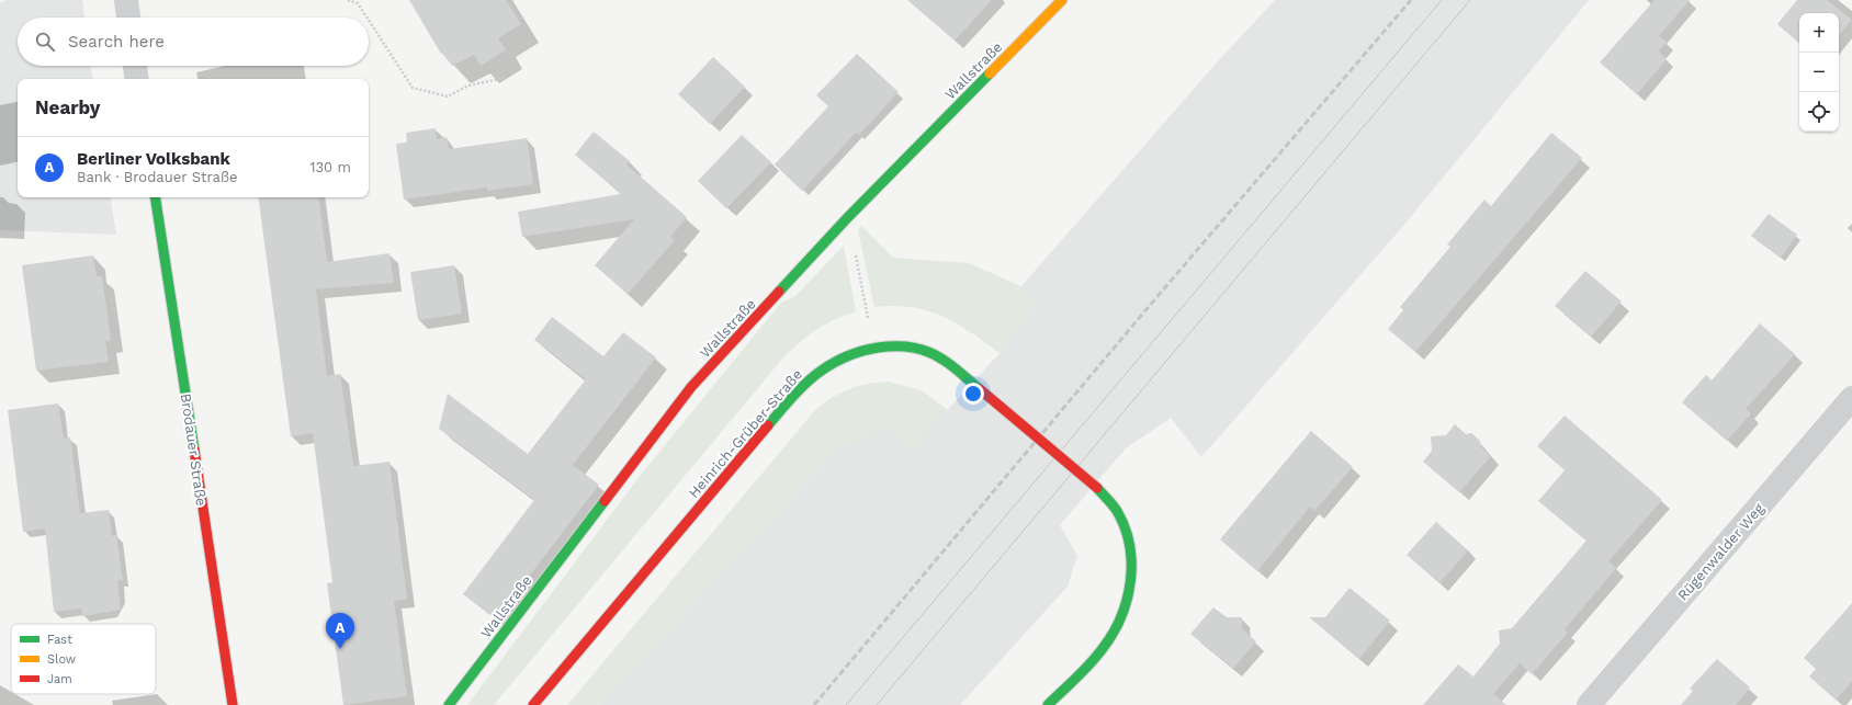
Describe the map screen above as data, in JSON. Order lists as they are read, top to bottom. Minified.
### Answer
{"streets":{"street":["Wallstraße","Heinrich-Grüber-Straße","Brodauer Straße","Rügenwalder Weg"]},"legend":["Fast","Slow","Jam"],"page":{"map_buttons":["+","−"],"search":"Search here","heading":"Nearby","list":[{"mark":"A","name":"Berliner Volksbank","note":"Bank · Brodauer Straße","value":"130 m"}],"pins":"A"}}
